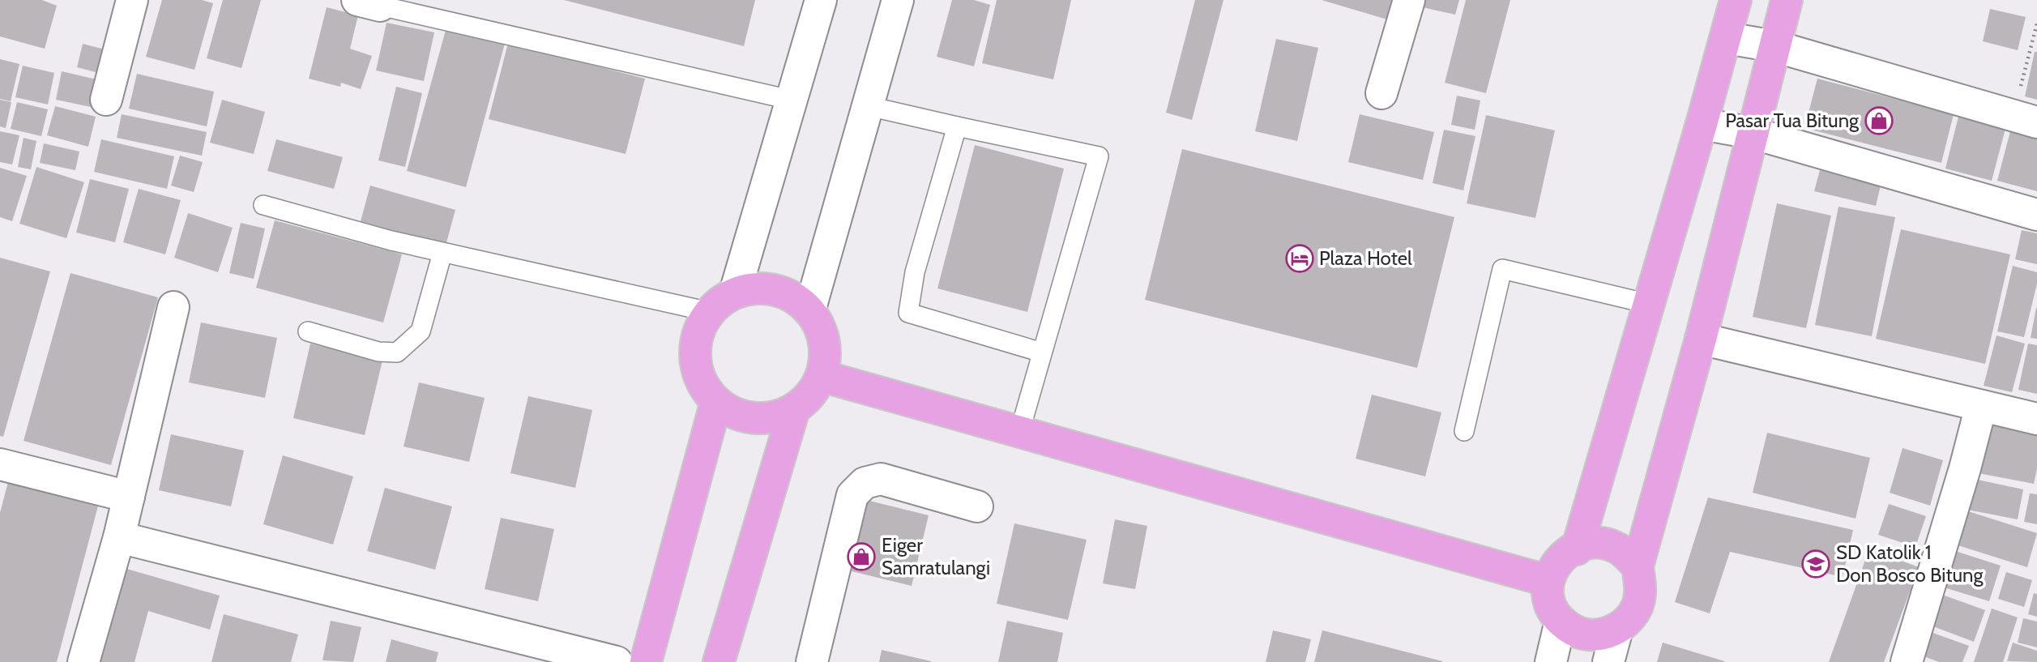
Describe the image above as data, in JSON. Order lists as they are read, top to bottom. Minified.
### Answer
{"places":{"shop":["Pasar Tua Bitung","Eiger Samratulangi"],"hotel":["Plaza Hotel"],"school or university":["SD Katolik 1 Don Bosco Bitung"]}}
